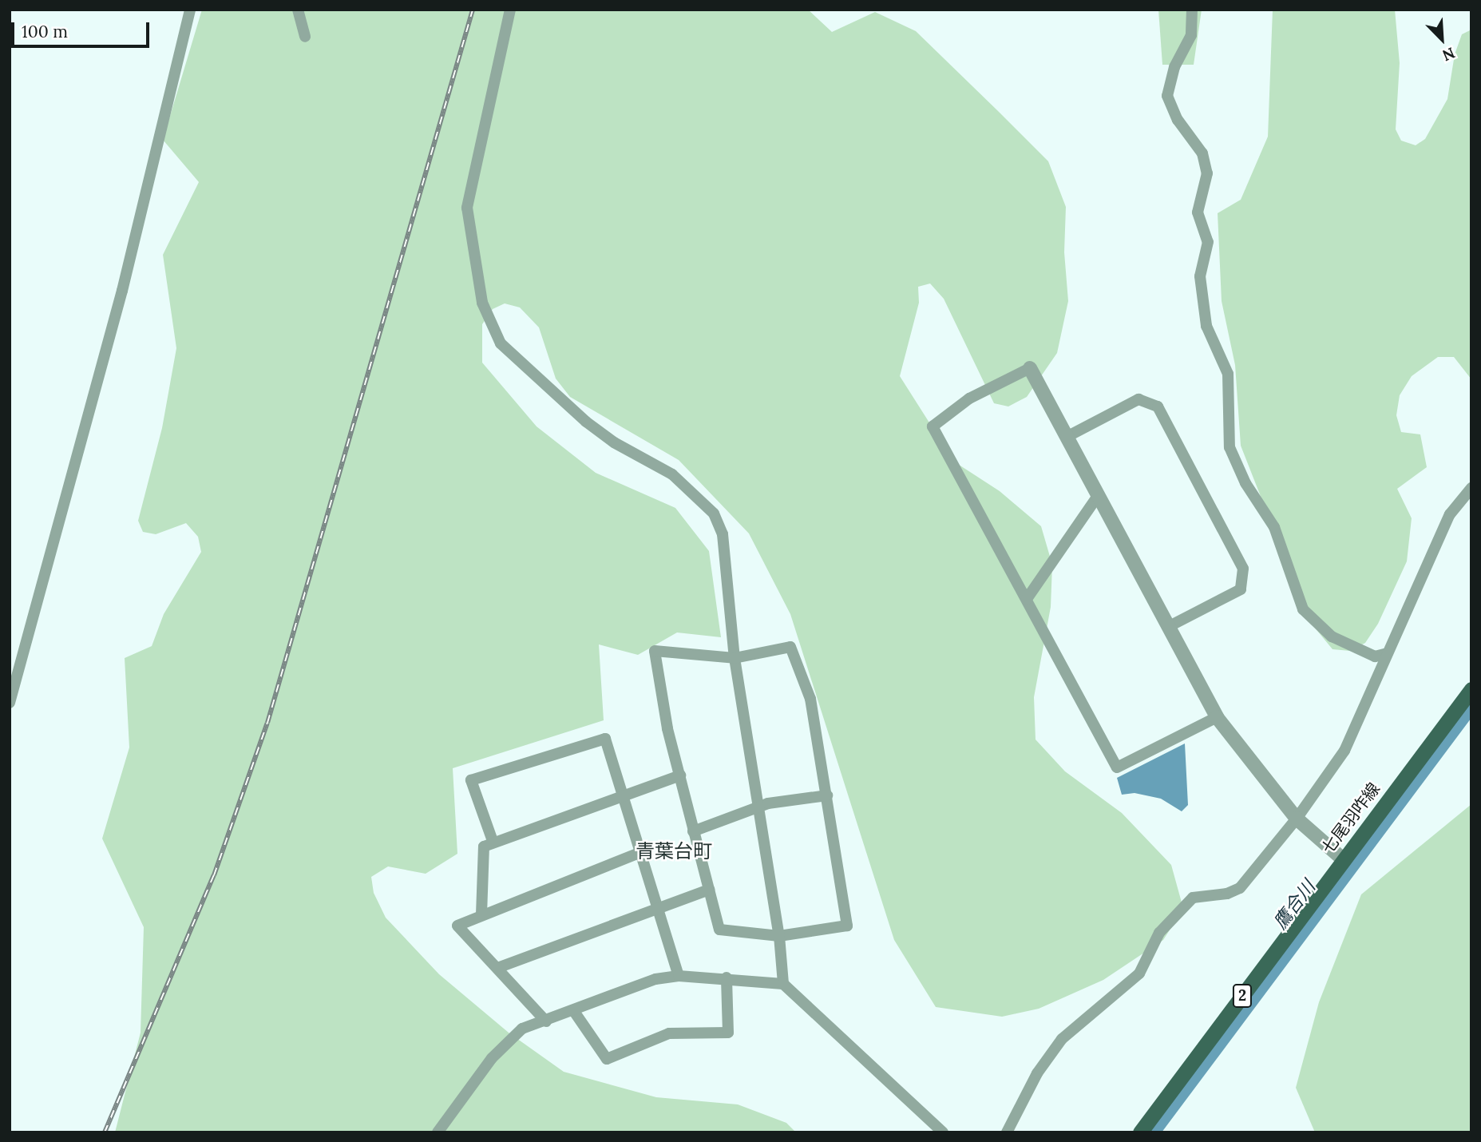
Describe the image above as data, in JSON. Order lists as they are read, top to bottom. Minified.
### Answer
{"streets":{"main road":["七尾羽咋線","2"]},"districts":["青葉台町"],"water":["鷹合川"],"scale_bar":"100 m","north":"bottom right"}
